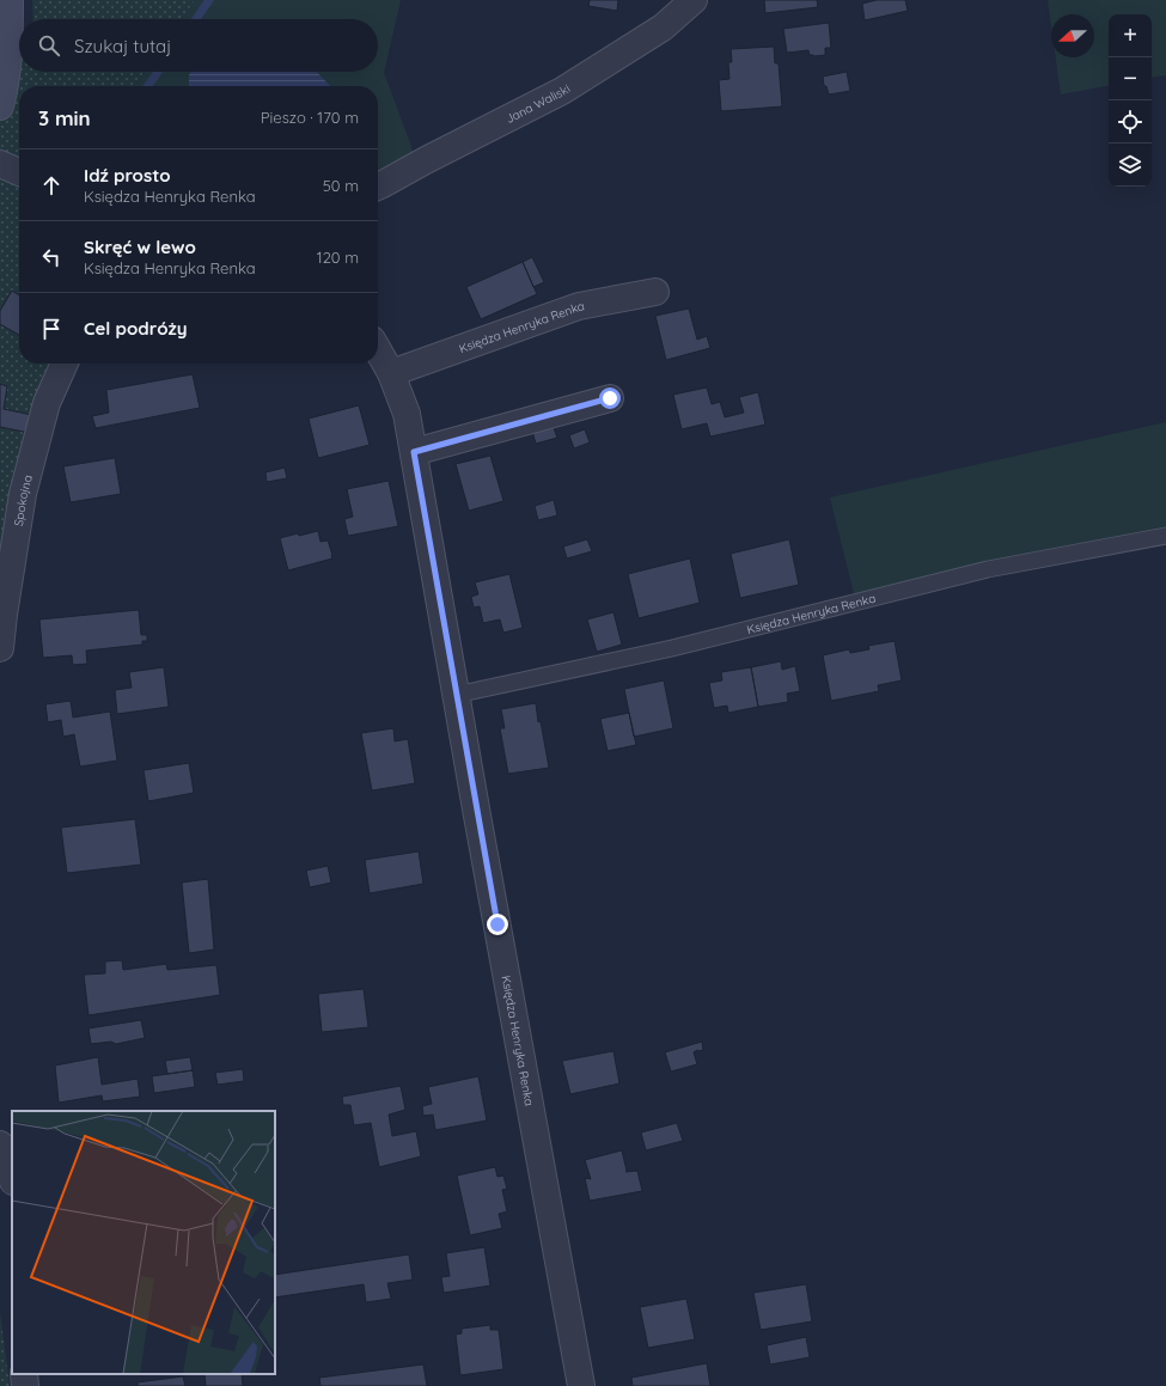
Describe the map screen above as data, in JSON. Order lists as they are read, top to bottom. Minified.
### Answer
{"streets":{"street":["Jana Waliski","Księdza Henryka Renka","Spokojna"]},"north":"left","page":{"map_buttons":["+","−"],"search":"Szukaj tutaj","heading":["3 min","Pieszo · 170 m"],"list":[["Idź prosto","Księdza Henryka Renka","50 m"],["Skręć w lewo","Księdza Henryka Renka","120 m"],"Cel podróży"]}}
